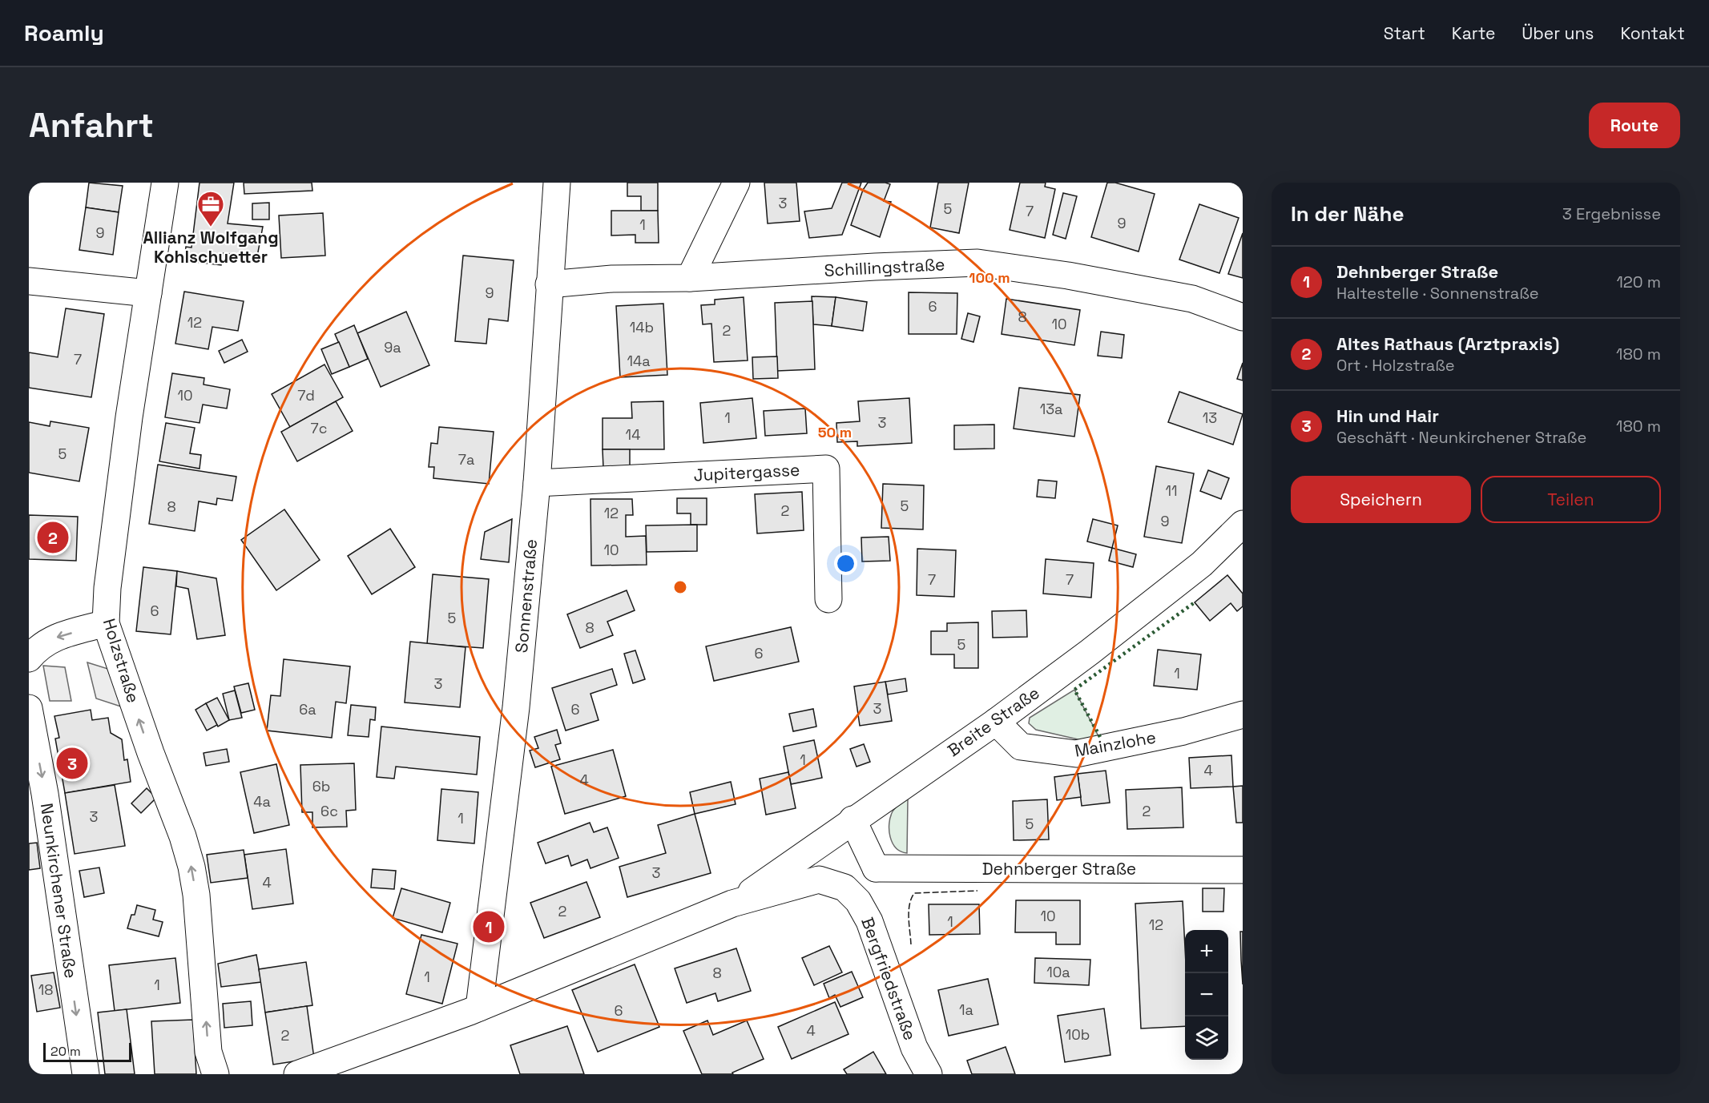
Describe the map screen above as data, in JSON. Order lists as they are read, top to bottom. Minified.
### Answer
{"streets":{"street":["Schillingstraße","Jupitergasse","Sonnenstraße","Holzstraße","Breite Straße","Mainzlohe","Dehnberger Straße","Neunkirchener Straße","Bergfriedstraße"]},"crossings":[["Schillingstraße","Sonnenstraße"],["Jupitergasse","Sonnenstraße"],["Breite Straße","Mainzlohe"],["Breite Straße","Bergfriedstraße"]],"one_way":["Holzstraße","Neunkirchener Straße"],"places":{"office":["Allianz Wolfgang Kohlschuetter"]},"house_numbers":["3","5","7","9","1","9","9","6","8","12","10","14b","2","9a","7","14a","10","7d","13a","1","13","3","7c","14","5","7a","11","5","8","2","12","9","10","7","7","6","5","8","5","6","1","3","3","6a","6","1","4","4","6b","4a","6c","2","3","1","5","3","4","2","10","1","12","10a","8","1","1","18","1a","6","4","10b","2"],"scale_bar":"20 m","page":{"header":"Roamly","nav":["Start","Karte","Über uns","Kontakt"],"buttons":["Route",["Speichern","Teilen"]],"title":"Anfahrt","heading":["In der Nähe","3 Ergebnisse"],"list":[{"mark":"1","name":"Dehnberger Straße","note":"Haltestelle · Sonnenstraße","value":"120 m"},{"mark":"2","name":"Altes Rathaus (Arztpraxis)","note":"Ort · Holzstraße","value":"180 m"},{"mark":"3","name":"Hin und Hair","note":"Geschäft · Neunkirchener Straße","value":"180 m"}],"pins":["2","3","1"],"map_buttons":["+","−"],"scale":"20 m"},"rings":["100 m","50 m"]}
